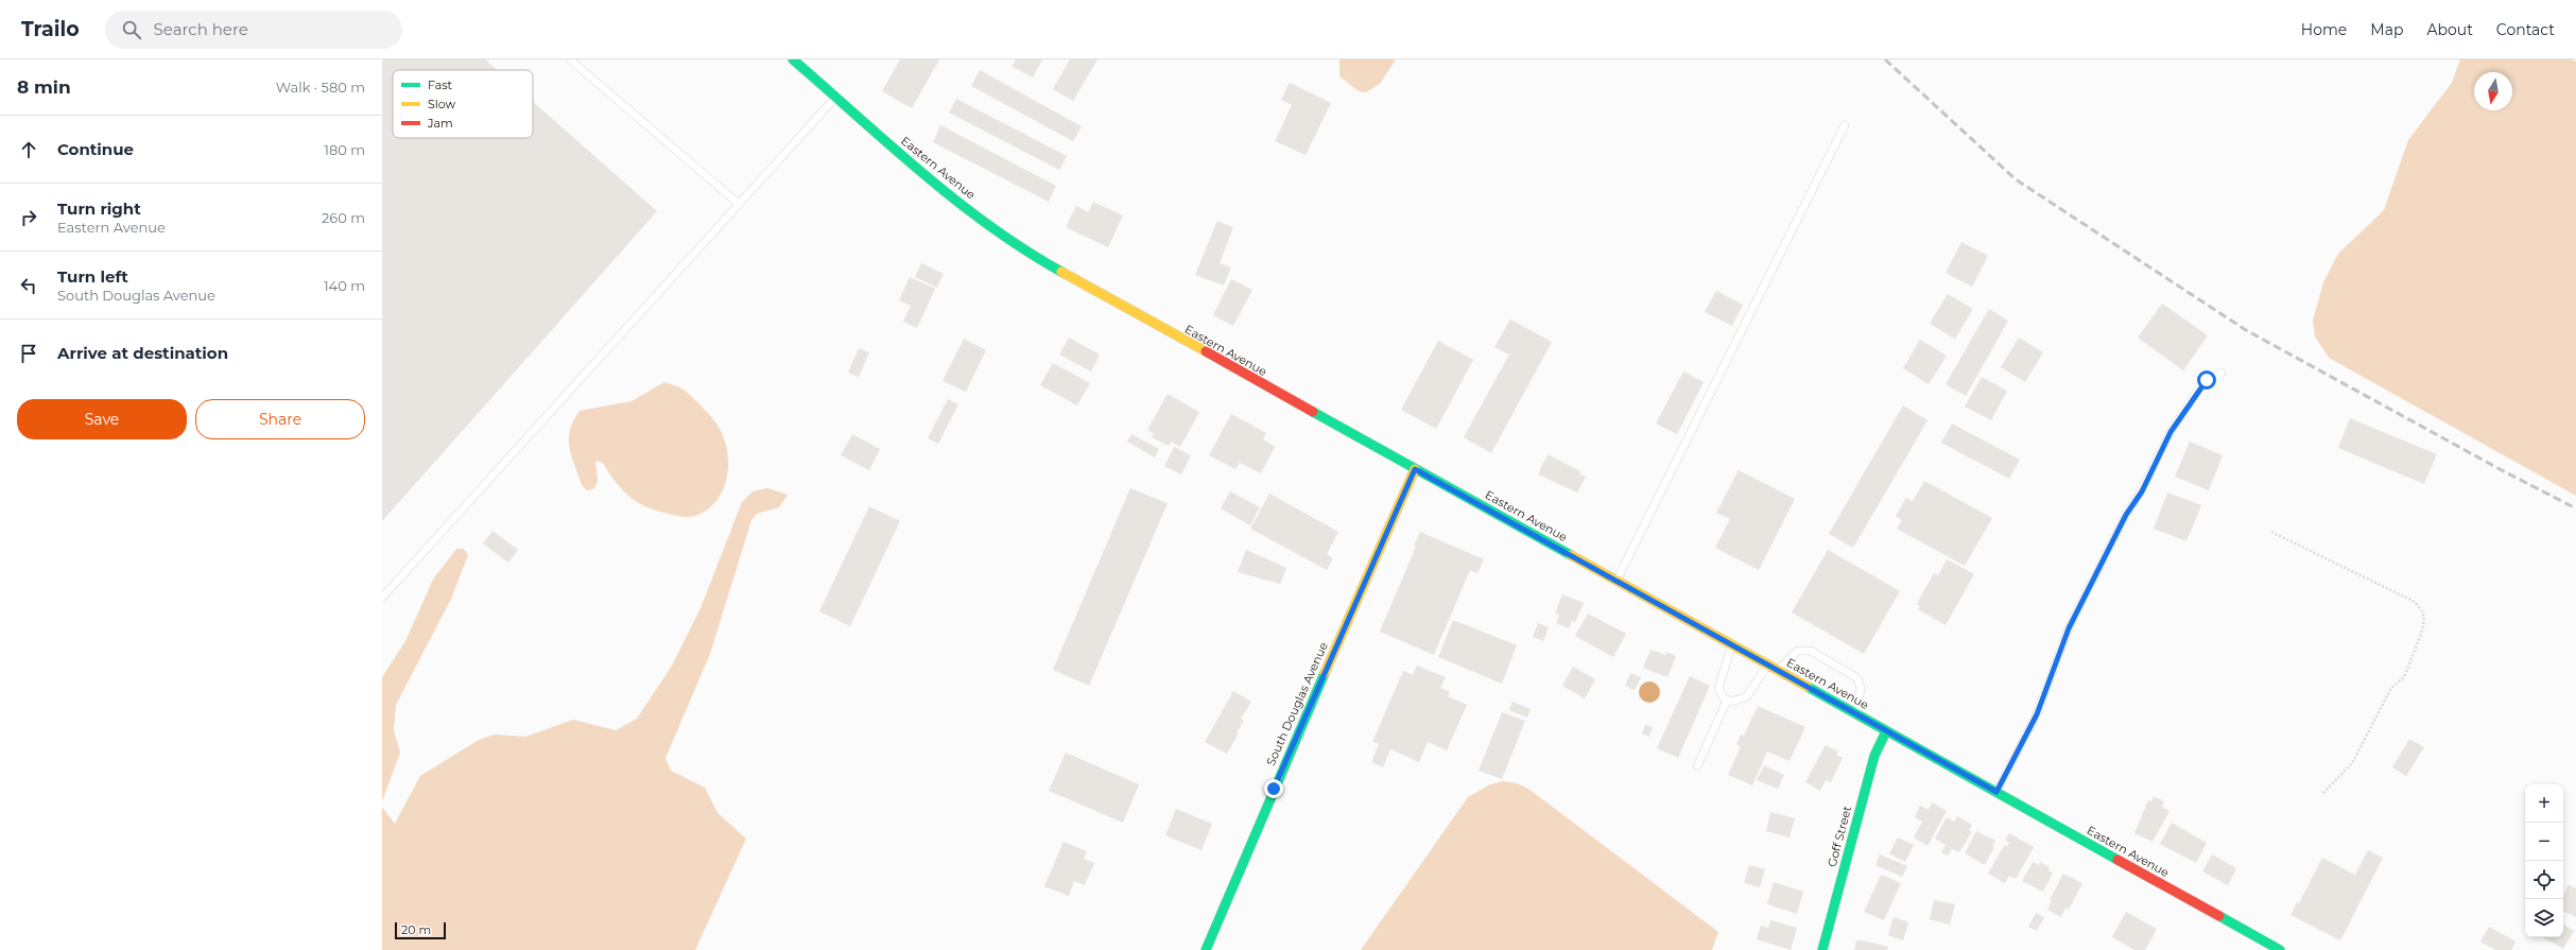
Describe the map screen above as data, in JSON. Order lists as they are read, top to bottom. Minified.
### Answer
{"streets":{"main road":["Eastern Avenue","South Douglas Avenue","Goff Street"]},"crossings":[["Eastern Avenue","South Douglas Avenue"],["Eastern Avenue","Goff Street"]],"legend":["Fast","Slow","Jam"],"scale_bar":"20 m","north":"bottom","page":{"header":"Trailo","search":"Search here","nav":["Home","Map","About","Contact"],"heading":["8 min","Walk · 580 m"],"list":[["Continue","180 m"],["Turn right","Eastern Avenue","260 m"],["Turn left","South Douglas Avenue","140 m"],"Arrive at destination"],"buttons":["Save","Share"],"map_buttons":["+","−"],"scale":"20 m"}}
